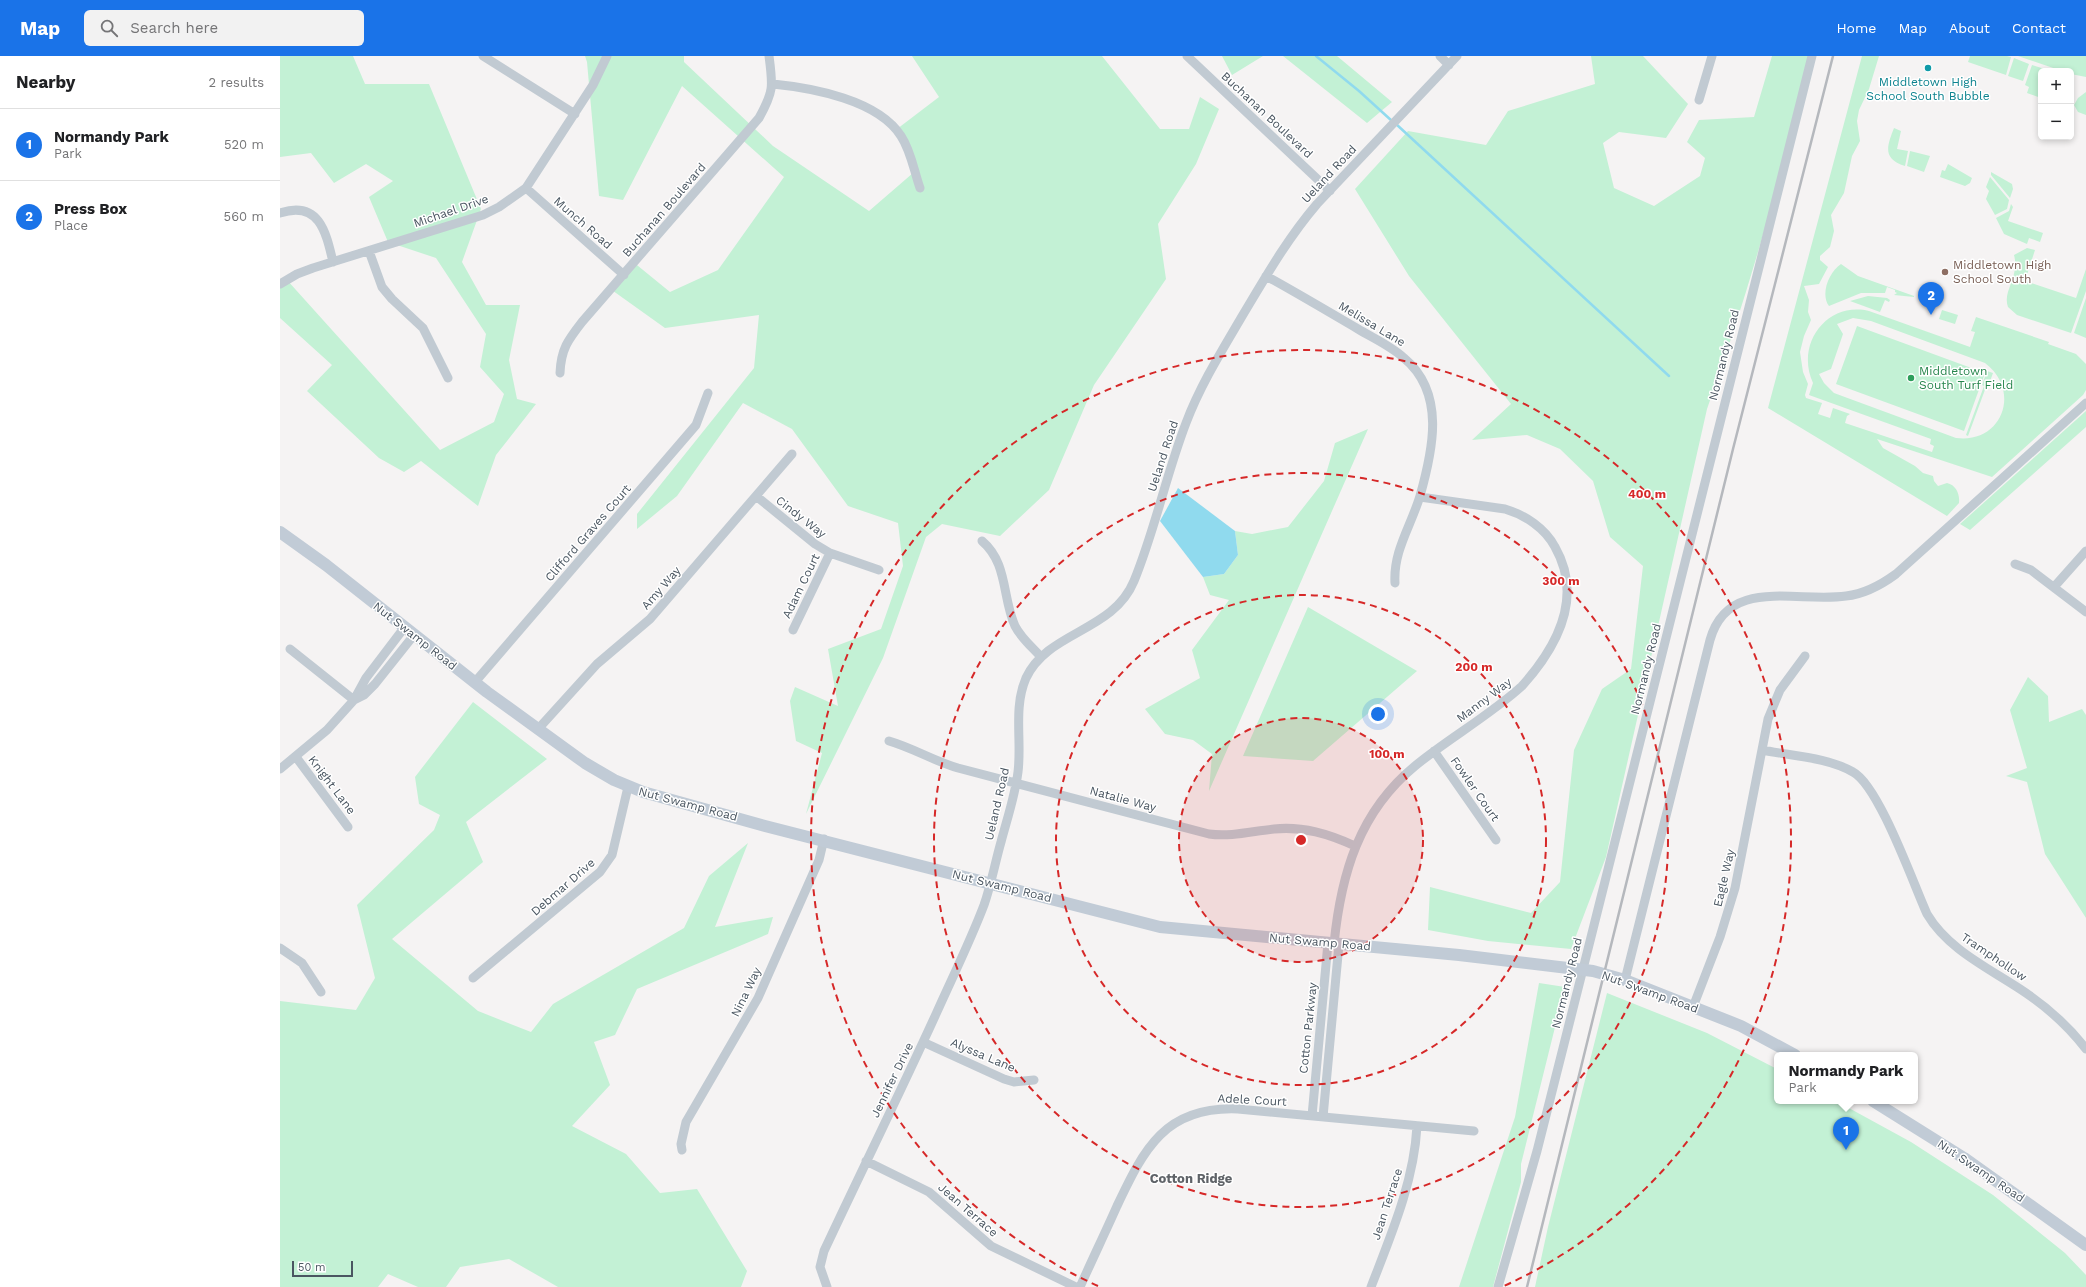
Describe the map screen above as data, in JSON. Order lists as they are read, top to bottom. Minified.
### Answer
{"streets":{"main road":["Nut Swamp Road"],"street":["Buchanan Boulevard","Ueland Road","Michael Drive","Munch Road","Melissa Lane","Normandy Road","Cindy Way","Clifford Graves Court","Adam Court","Amy Way","Manny Way","Knight Lane","Fowler Court","Natalie Way","Eagle Way","Debmar Drive","Tramphollow","Nina Way","Cotton Parkway","Alyssa Lane","Jennifer Drive","Adele Court","Jean Terrace"]},"crossings":[["Buchanan Boulevard","Ueland Road"],["Buchanan Boulevard","Munch Road"],["Ueland Road","Melissa Lane"],["Ueland Road","Nut Swamp Road"],["Ueland Road","Natalie Way"],["Ueland Road","Jennifer Drive"],["Michael Drive","Munch Road"],["Melissa Lane","Manny Way"],["Normandy Road","Nut Swamp Road"],["Cindy Way","Adam Court"],["Cindy Way","Amy Way"],["Clifford Graves Court","Nut Swamp Road"],["Amy Way","Nut Swamp Road"],["Nut Swamp Road","Manny Way"],["Nut Swamp Road","Eagle Way"],["Nut Swamp Road","Debmar Drive"],["Nut Swamp Road","Nina Way"],["Nut Swamp Road","Cotton Parkway"],["Nut Swamp Road","Jennifer Drive"],["Manny Way","Fowler Court"],["Manny Way","Natalie Way"],["Manny Way","Cotton Parkway"],["Eagle Way","Tramphollow"],["Cotton Parkway","Adele Court"],["Alyssa Lane","Jennifer Drive"],["Jennifer Drive","Jean Terrace"],["Adele Court","Jean Terrace"]],"districts":["Cotton Ridge"],"places":["Middletown High School South Bubble","Middletown High School South","Middletown South Turf Field"],"scale_bar":"50 m","page":{"header":"Map","search":"Search here","nav":["Home","Map","About","Contact"],"heading":["Nearby","2 results"],"map_buttons":["+","−"],"list":[{"mark":"1","name":"Normandy Park","note":"Park","value":"520 m"},{"mark":"2","name":"Press Box","note":"Place","value":"560 m"}],"pins":["2","1"],"popup":["Normandy Park","Park"],"scale":"50 m"},"rings":["400 m","300 m","200 m","100 m"]}
